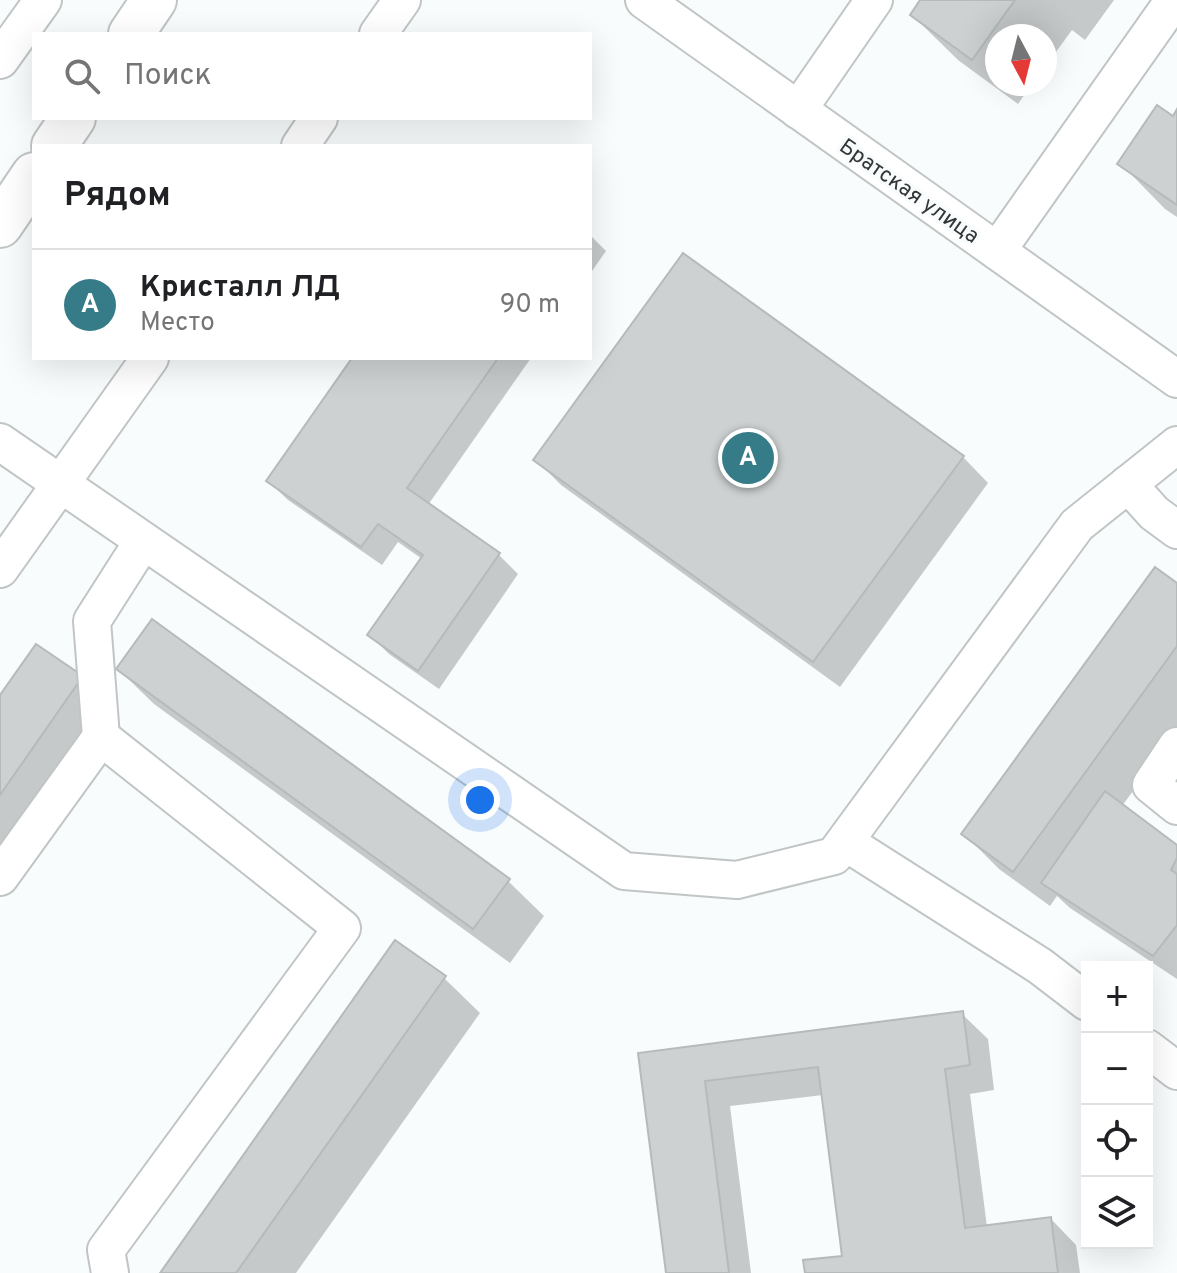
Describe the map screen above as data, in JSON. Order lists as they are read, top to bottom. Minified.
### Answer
{"streets":{"street":["Братская улица"]},"north":"bottom","page":{"search":"Поиск","heading":"Рядом","list":[{"mark":"A","name":"Кристалл ЛД","note":"Место","value":"90 m"}],"pins":"A","map_buttons":["+","−"]}}
